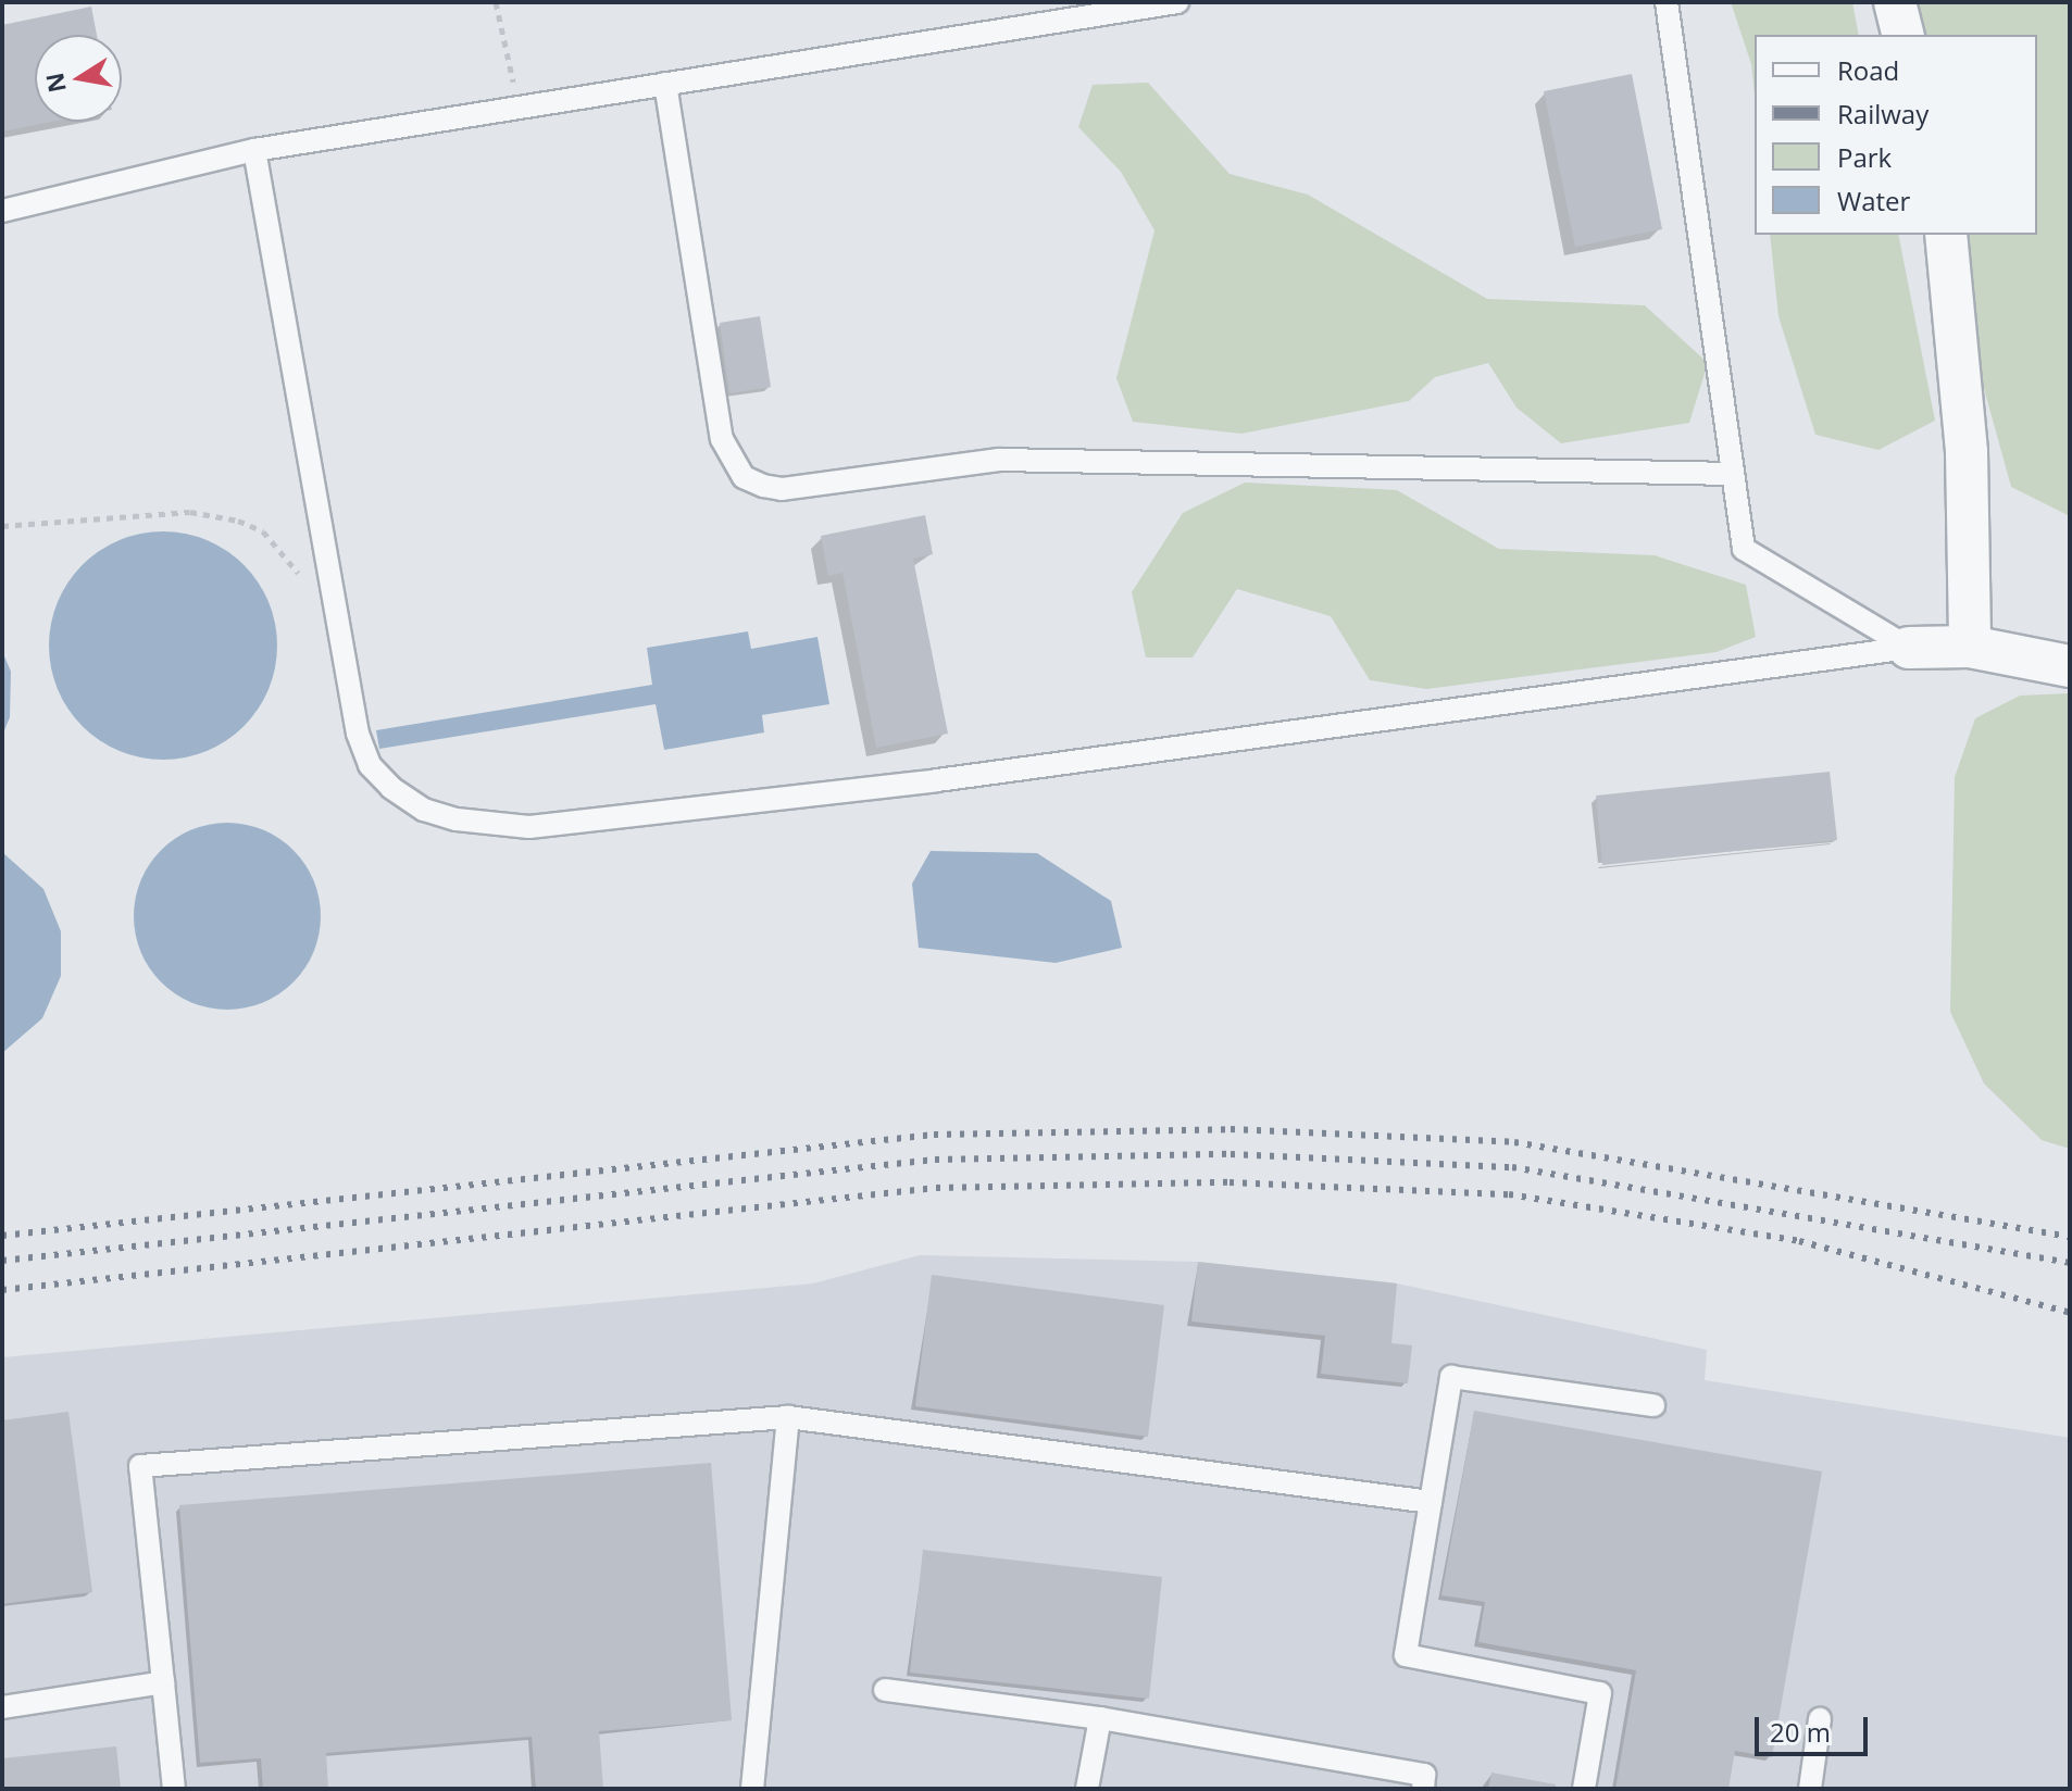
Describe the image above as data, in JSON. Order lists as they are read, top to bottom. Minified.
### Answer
{"legend":["Road","Railway","Park","Water"],"scale_bar":"20 m","north":"left"}
